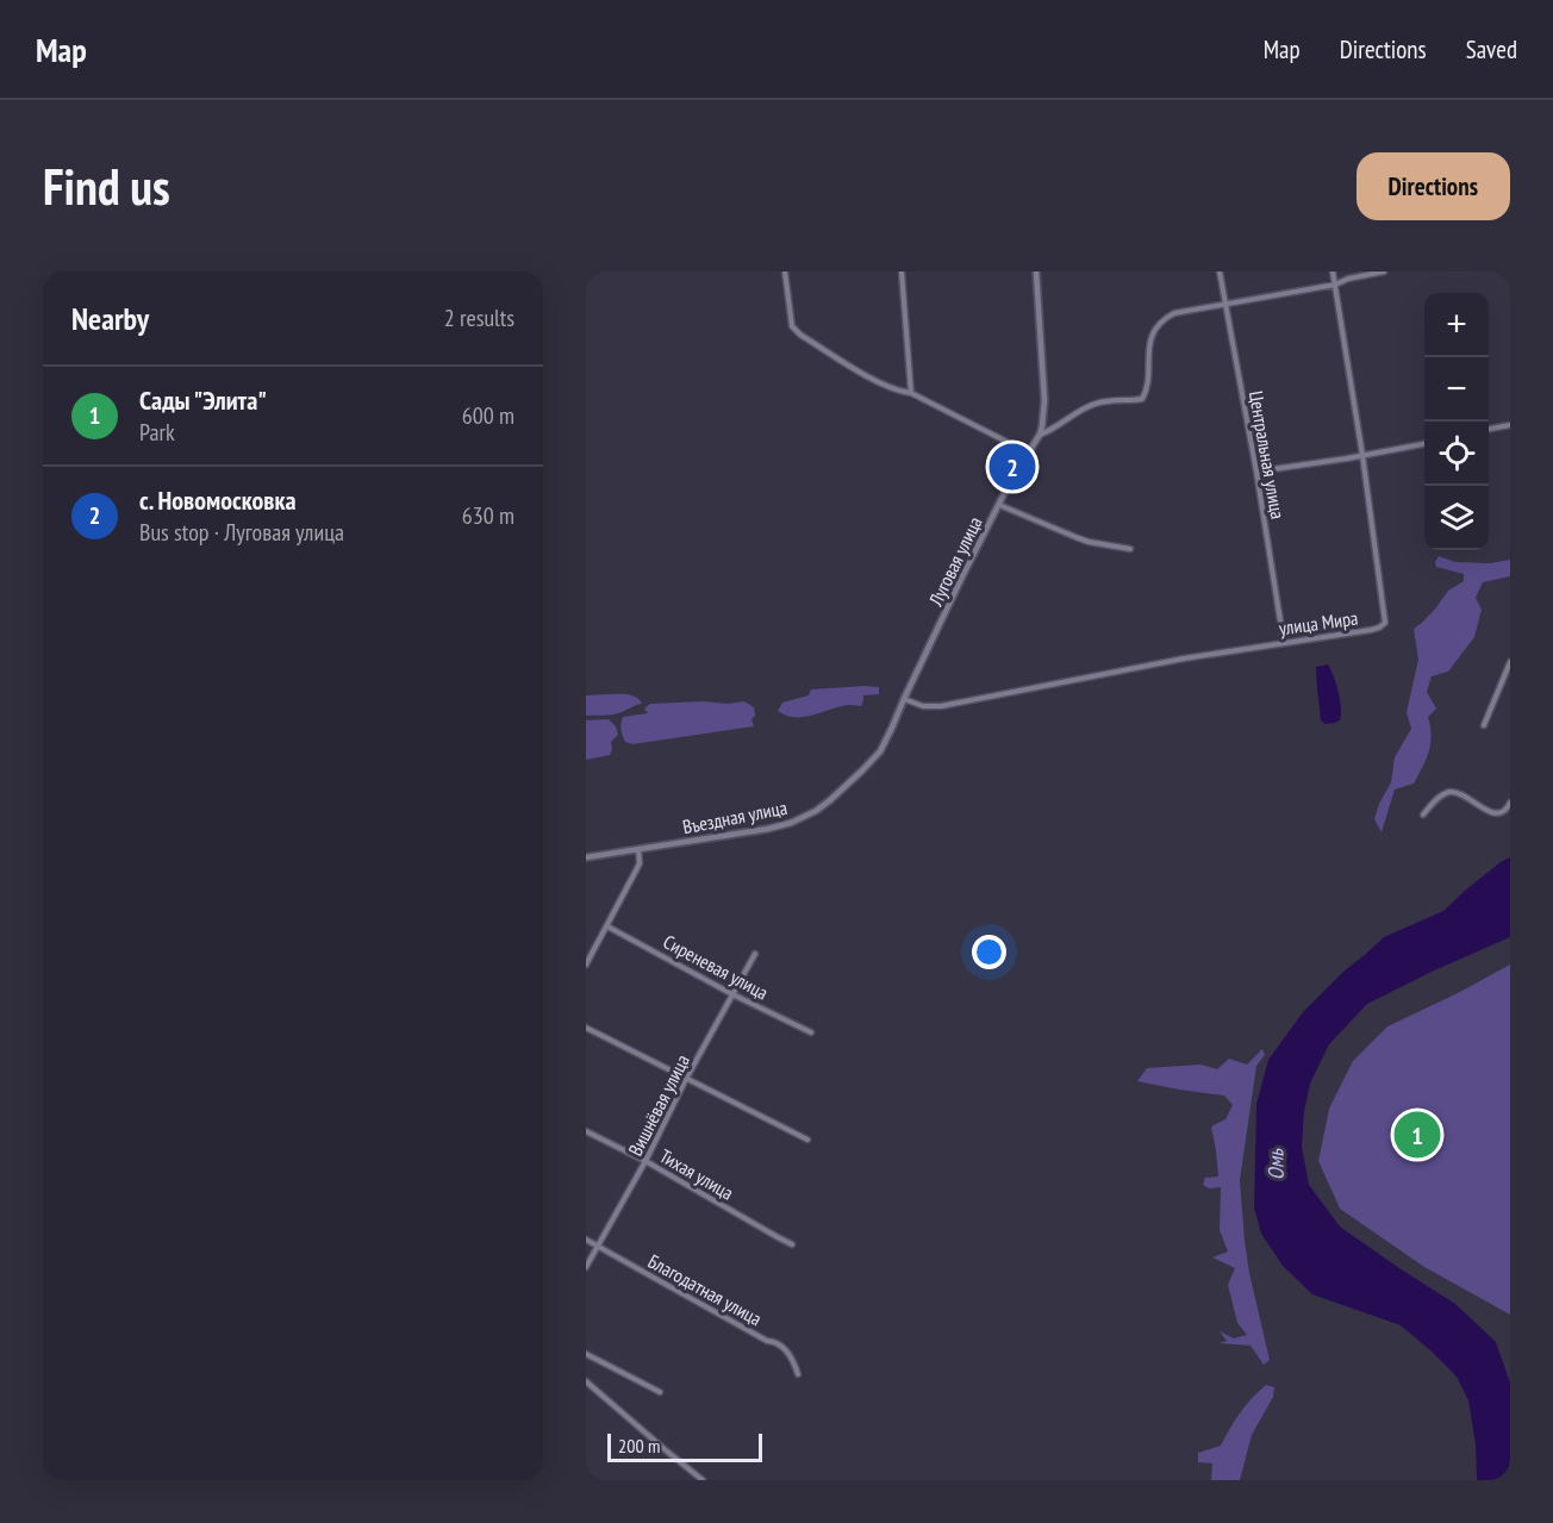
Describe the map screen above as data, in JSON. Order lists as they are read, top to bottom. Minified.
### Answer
{"streets":{"street":["Центральная улица","Луговая улица","улица Мира","Въездная улица","Сиреневая улица","Вишнёвая улица","Тихая улица","Благодатная улица"]},"crossings":[["Центральная улица","улица Мира"],["Луговая улица","улица Мира"],["Луговая улица","Въездная улица"],["улица Мира","Въездная улица"],["Сиреневая улица","Вишнёвая улица"],["Вишнёвая улица","Тихая улица"],["Вишнёвая улица","Благодатная улица"]],"water":["Омь"],"scale_bar":"200 m","page":{"header":"Map","nav":["Map","Directions","Saved"],"buttons":"Directions","title":"Find us","heading":["Nearby","2 results"],"map_buttons":["+","−"],"list":[{"mark":"1","name":"Сады \"Элита\"","note":"Park","value":"600 m"},{"mark":"2","name":"с. Новомосковка","note":"Bus stop · Луговая улица","value":"630 m"}],"pins":["2","1"],"scale":"200 m"}}
